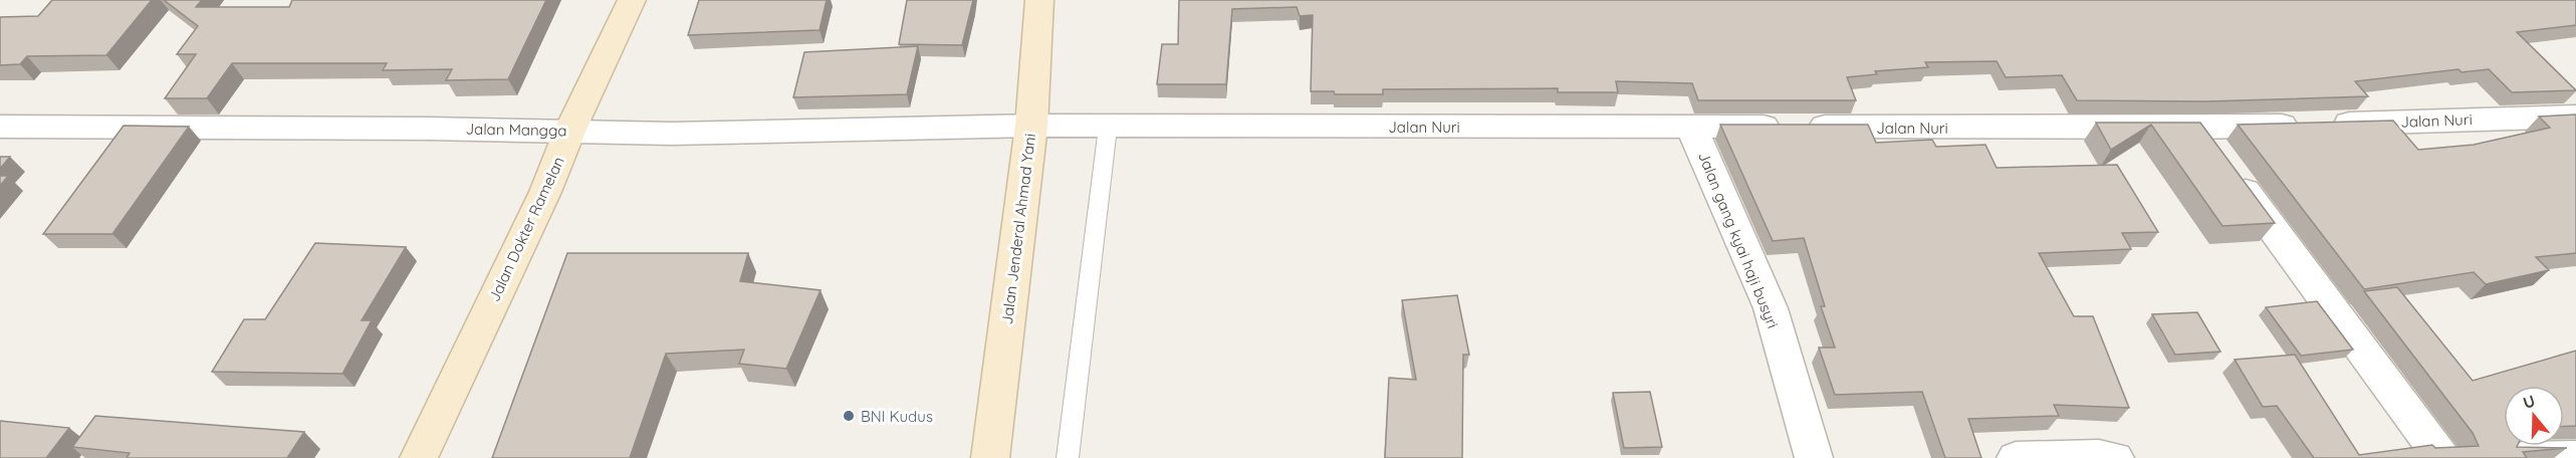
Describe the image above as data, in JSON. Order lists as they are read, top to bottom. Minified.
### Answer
{"streets":{"main road":["Jalan Dokter Ramelan","Jalan Jenderal Ahmad Yani"],"street":["Jalan Nuri","Jalan Mangga","Jalan gang kyai haji busyri"]},"crossings":[["Jalan Nuri","Jalan Mangga"],["Jalan Nuri","Jalan Jenderal Ahmad Yani"],["Jalan Nuri","Jalan gang kyai haji busyri"],["Jalan Mangga","Jalan Dokter Ramelan"],["Jalan Mangga","Jalan Jenderal Ahmad Yani"]],"places":["BNI Kudus"],"north":"top"}
